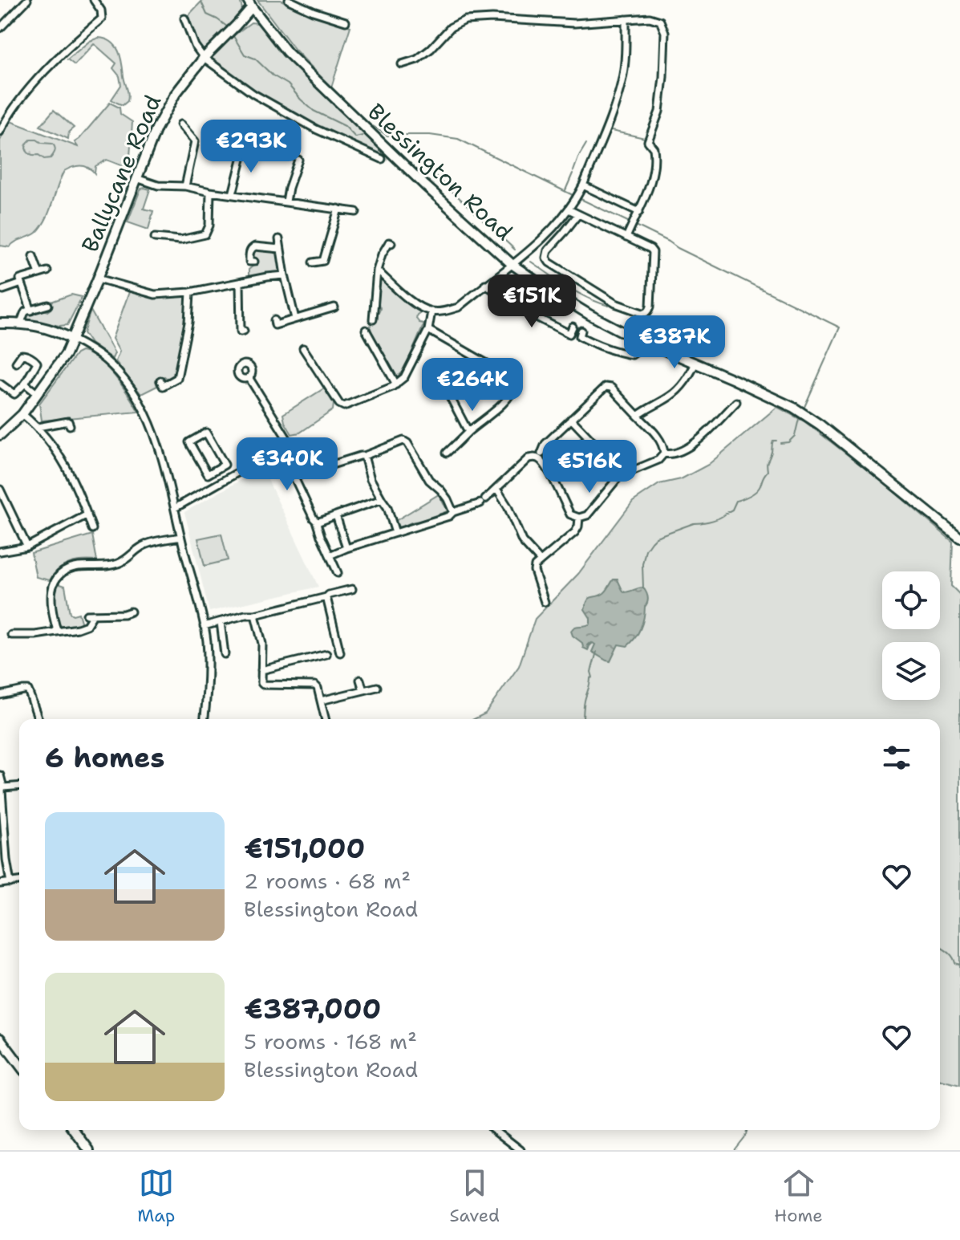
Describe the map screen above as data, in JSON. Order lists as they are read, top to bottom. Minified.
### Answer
{"streets":{"main road":["Blessington Road","Ballycane Road"]},"crossings":[["Blessington Road","Ballycane Road"]],"page":{"price":["€293K","€151K","€387K","€264K","€340K","€516K"],"heading":"6 homes","list":[{"name":"€151,000","note":"2 rooms · 68 m² · Blessington Road"},{"name":"€387,000","note":"5 rooms · 168 m² · Blessington Road"}],"tabs":["Map","Saved","Home"]}}
